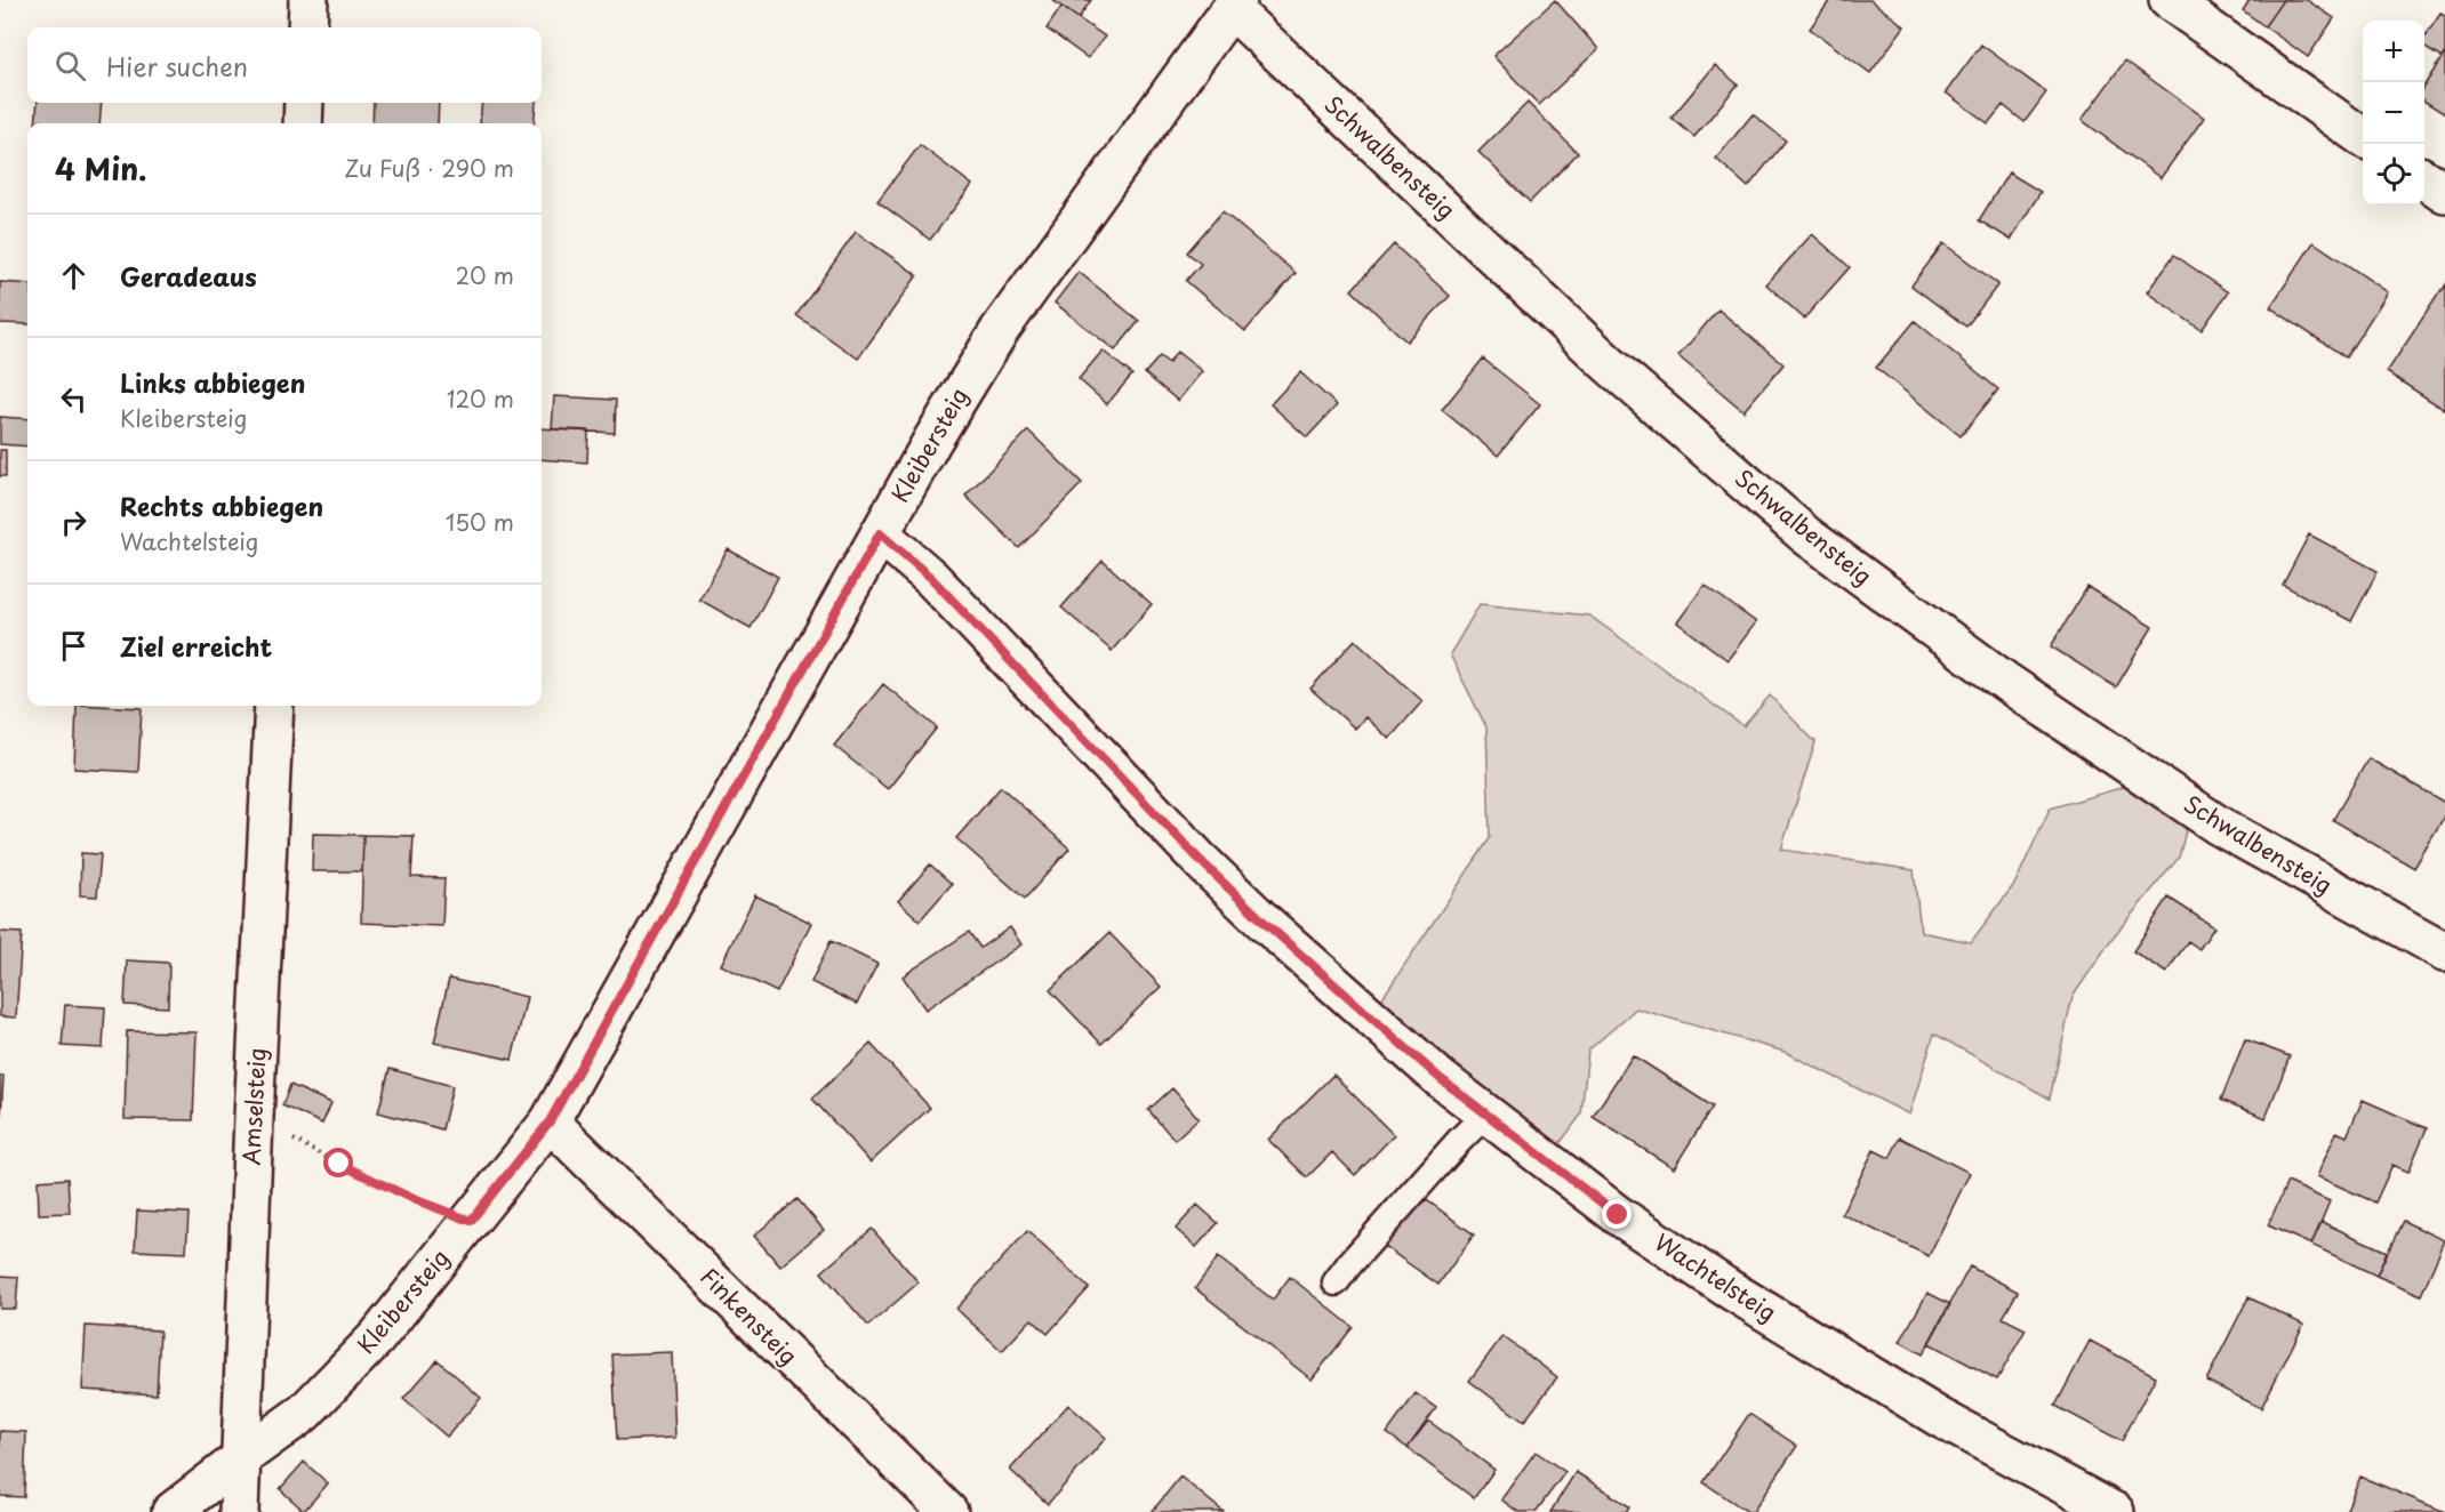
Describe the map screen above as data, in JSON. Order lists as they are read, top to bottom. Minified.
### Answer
{"streets":{"street":["Schwalbensteig","Kleibersteig","Amselsteig","Wachtelsteig","Finkensteig"]},"crossings":[["Schwalbensteig","Kleibersteig"],["Kleibersteig","Amselsteig"],["Kleibersteig","Wachtelsteig"],["Kleibersteig","Finkensteig"]],"page":{"map_buttons":["+","−"],"search":"Hier suchen","heading":["4 Min.","Zu Fuß · 290 m"],"list":[["Geradeaus","20 m"],["Links abbiegen","Kleibersteig","120 m"],["Rechts abbiegen","Wachtelsteig","150 m"],"Ziel erreicht"]}}
